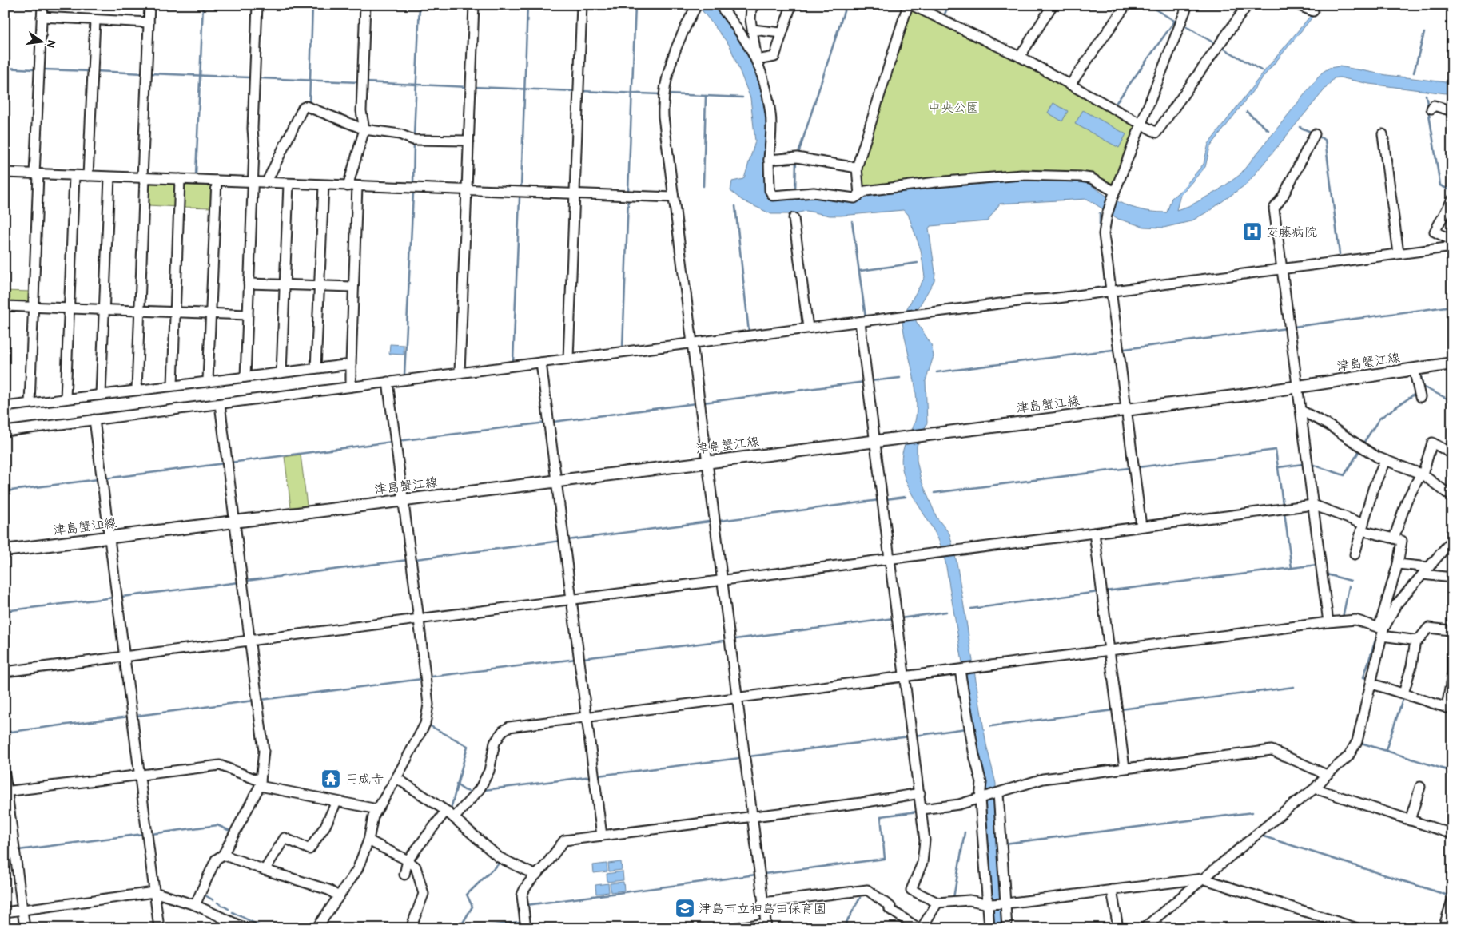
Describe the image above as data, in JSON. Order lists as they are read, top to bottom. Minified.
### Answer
{"streets":{"main road":["津島蟹江線"]},"parks":["中央公園"],"places":{"hospital":["安藤病院"],"temple":["円成寺"],"school or university":["津島市立神島田保育園"]},"north":"right"}
